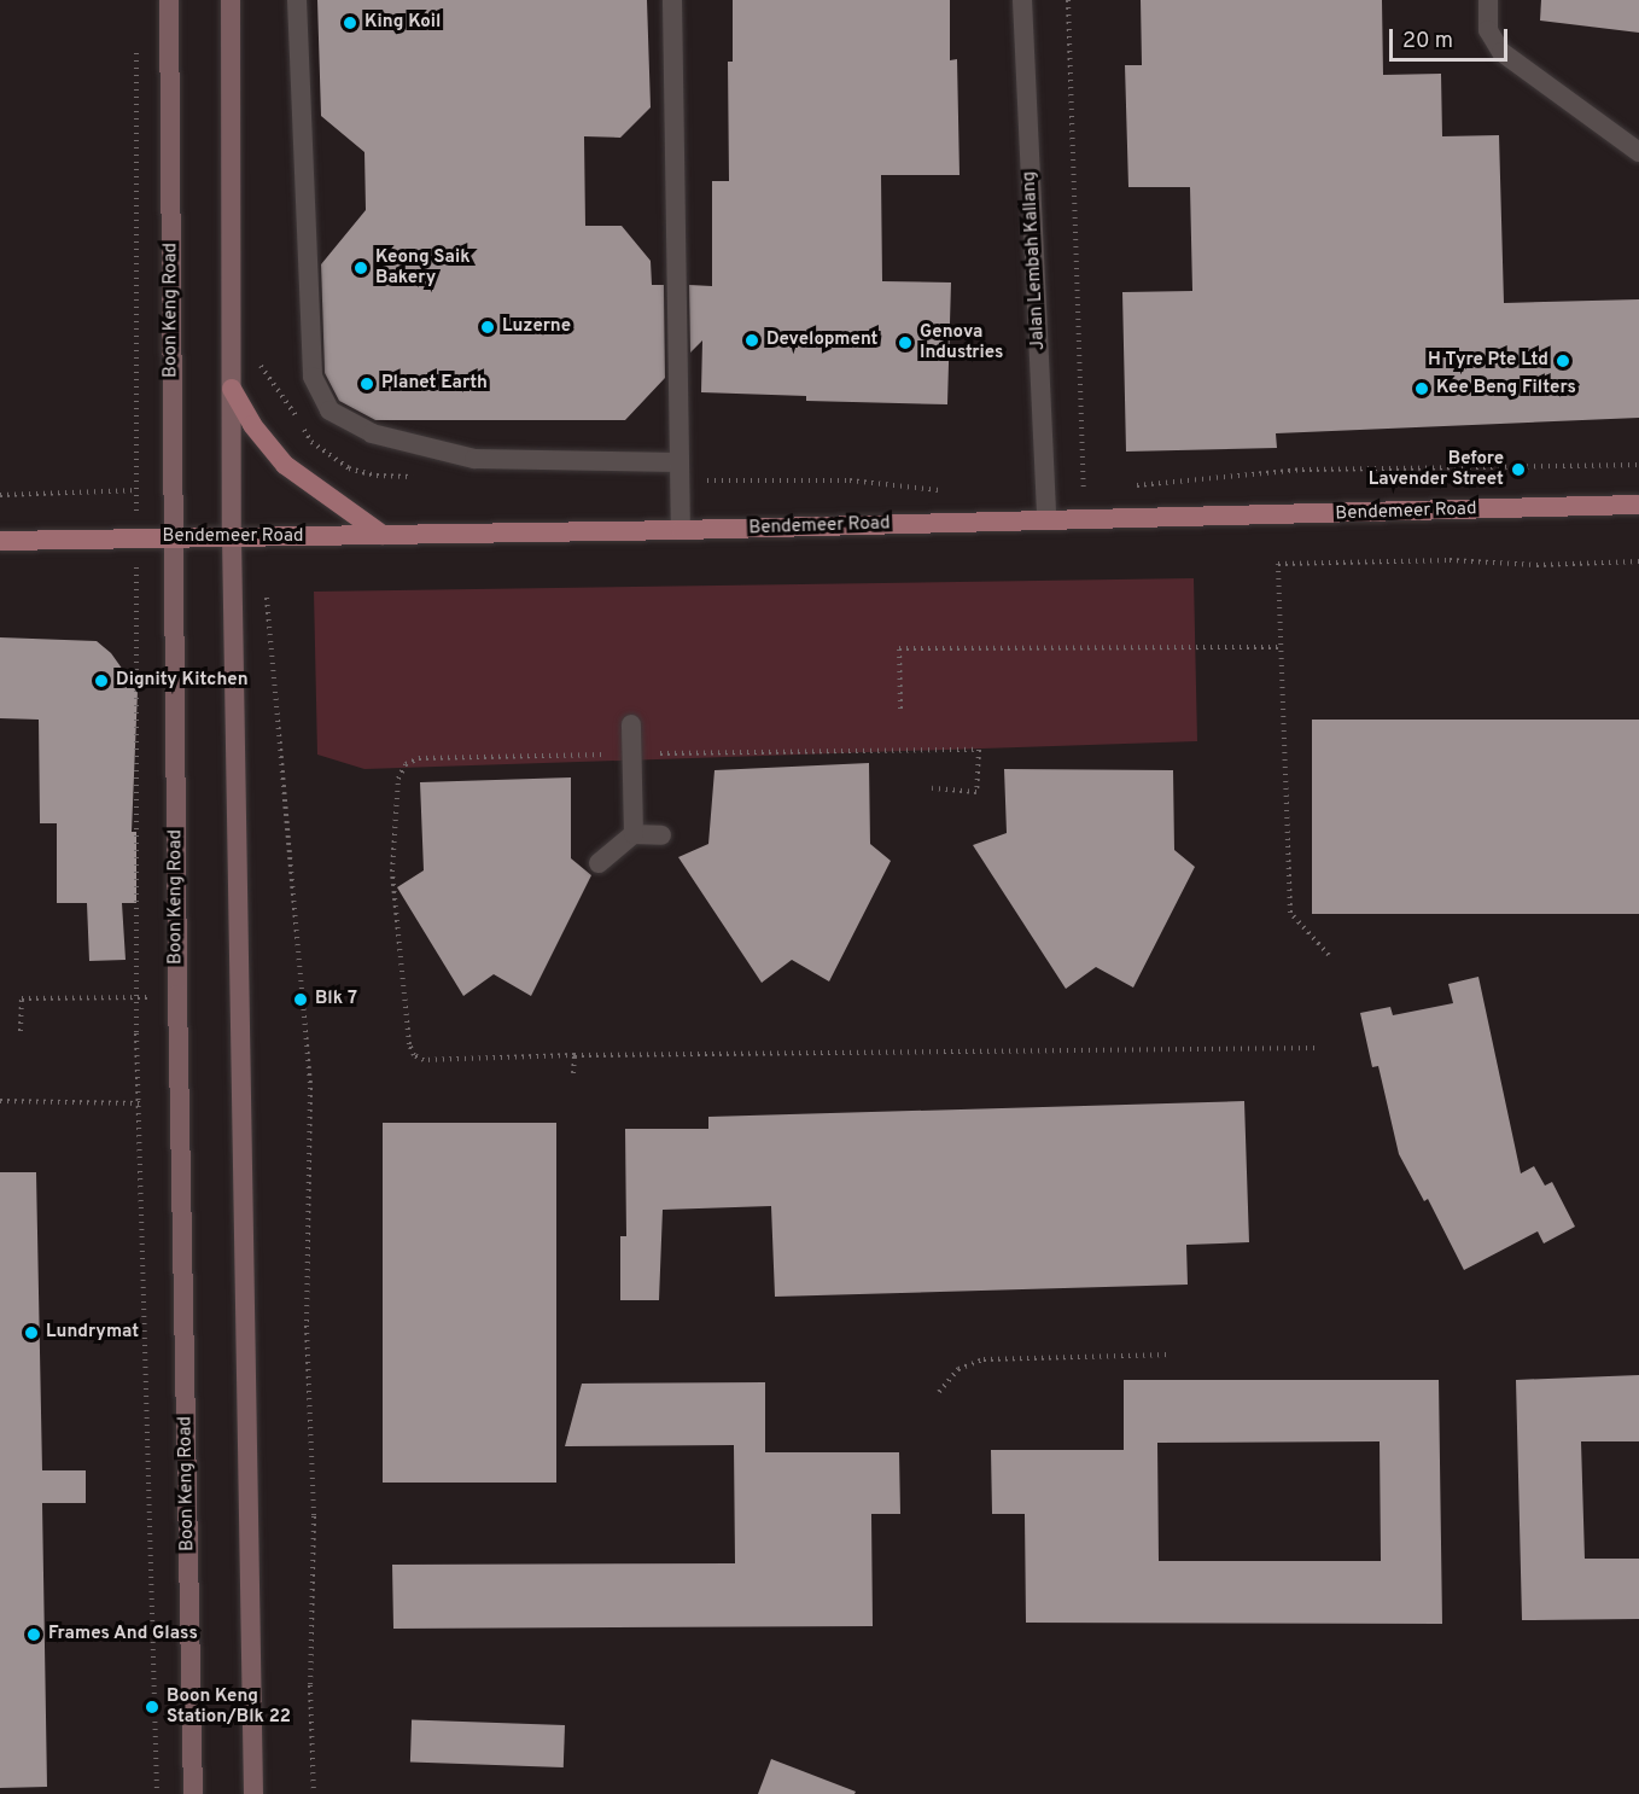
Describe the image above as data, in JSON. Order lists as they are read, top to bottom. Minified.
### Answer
{"streets":{"main road":["Boon Keng Road","Bendemeer Road"],"street":["Jalan Lembah Kallang"]},"crossings":[["Jalan Lembah Kallang","Bendemeer Road"],["Boon Keng Road","Bendemeer Road"]],"places":["King Koil","Keong Saik Bakery","Luzerne","Development","Genova Industries","H Tyre Pte Ltd","Planet Earth","Kee Beng Filters","Before Lavender Street","Dignity Kitchen","Blk 7","Lundrymat","Frames And Glass","Boon Keng Station/Blk 22"],"scale_bar":"20 m"}
